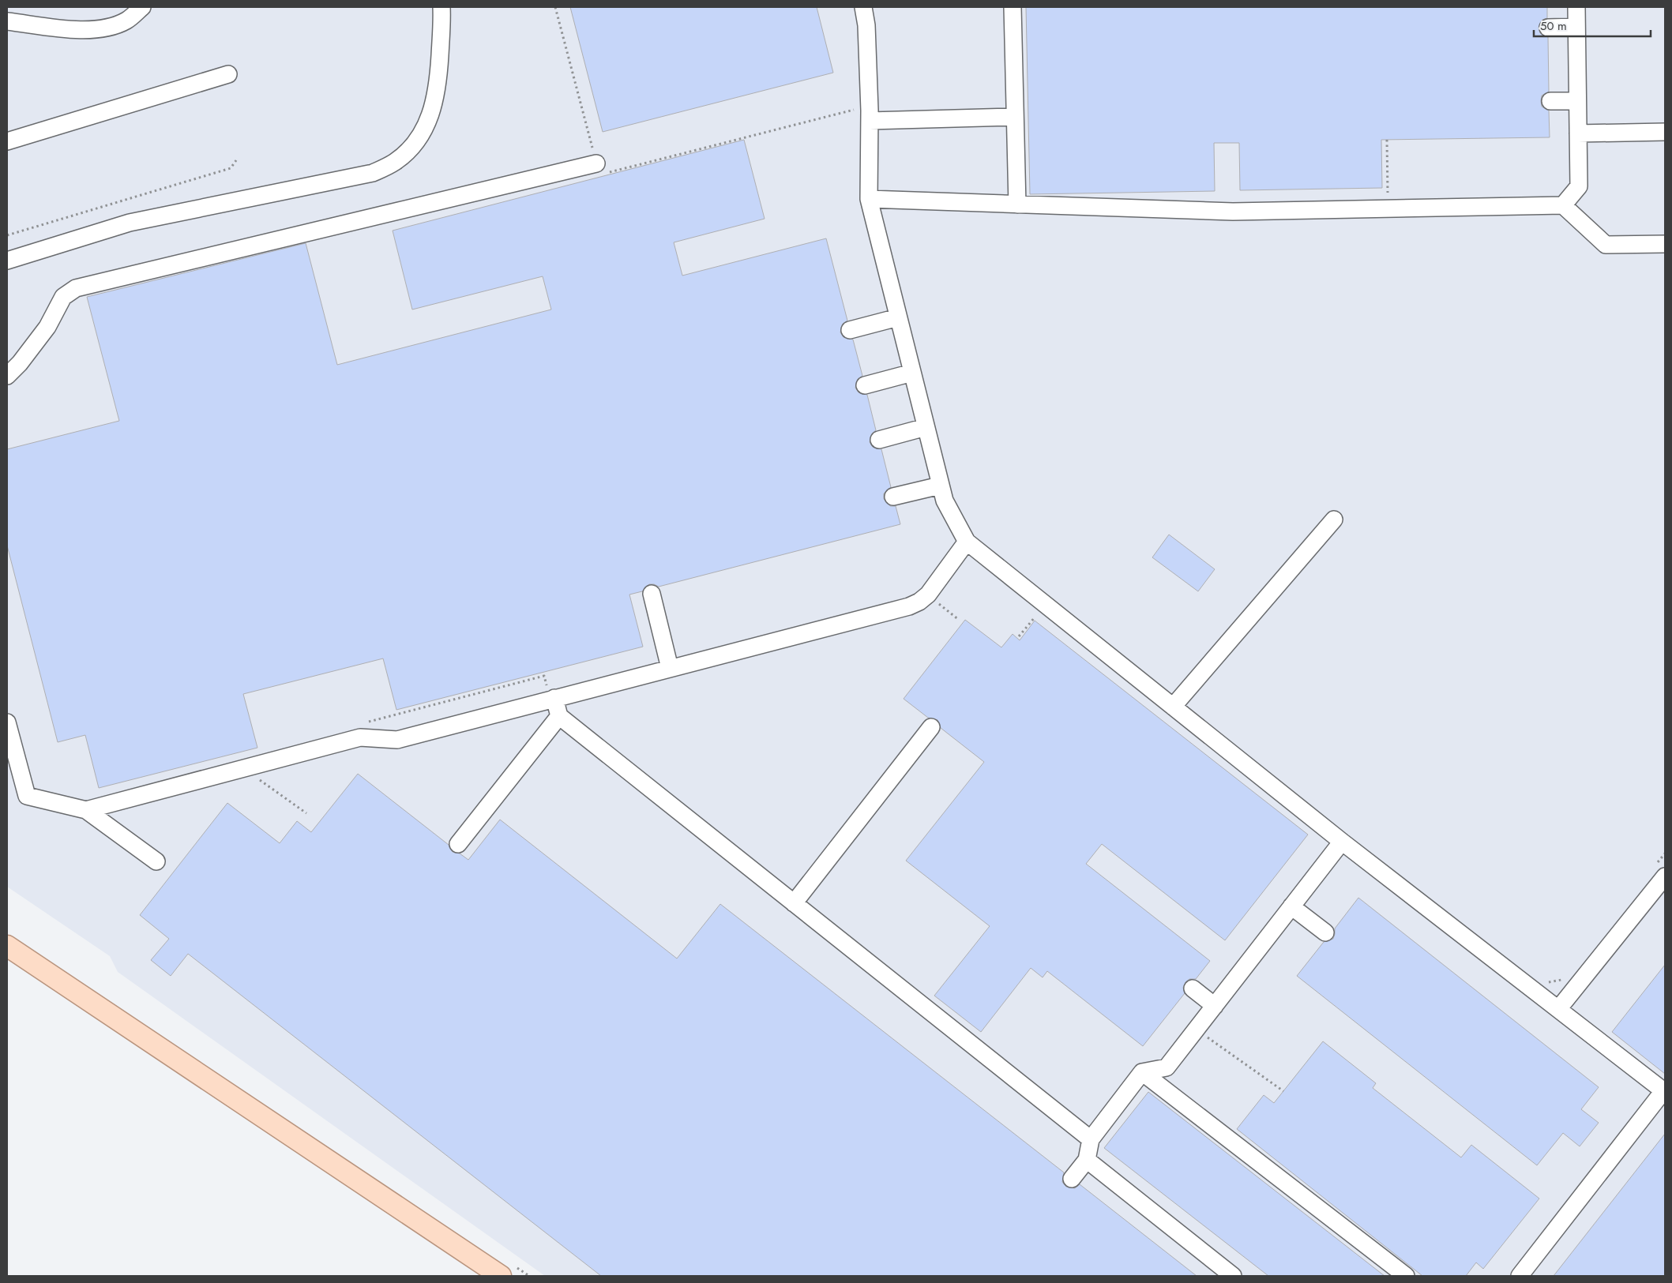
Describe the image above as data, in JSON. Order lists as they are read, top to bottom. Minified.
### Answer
{"scale_bar":"50 m"}
